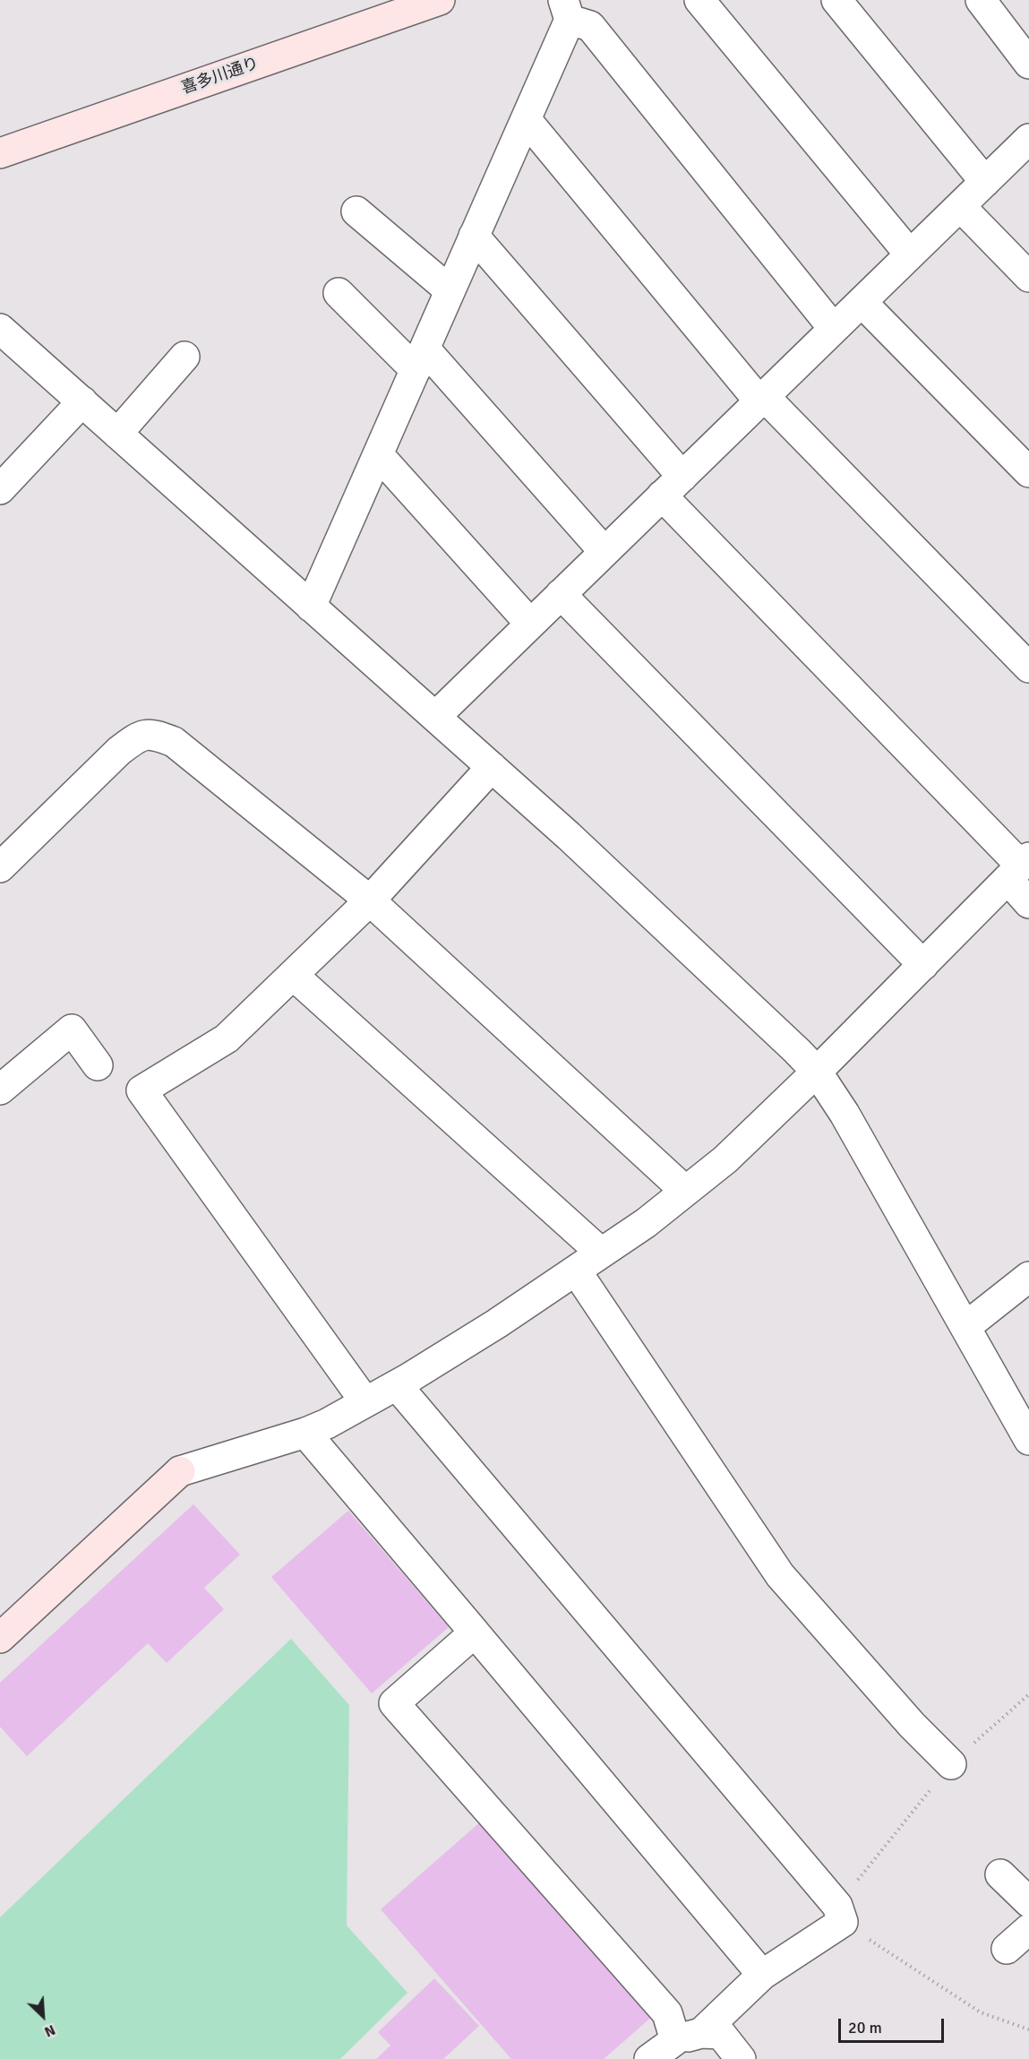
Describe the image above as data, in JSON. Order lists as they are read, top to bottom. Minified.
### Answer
{"streets":{"street":["喜多川通り"]},"scale_bar":"20 m","north":"bottom right"}
